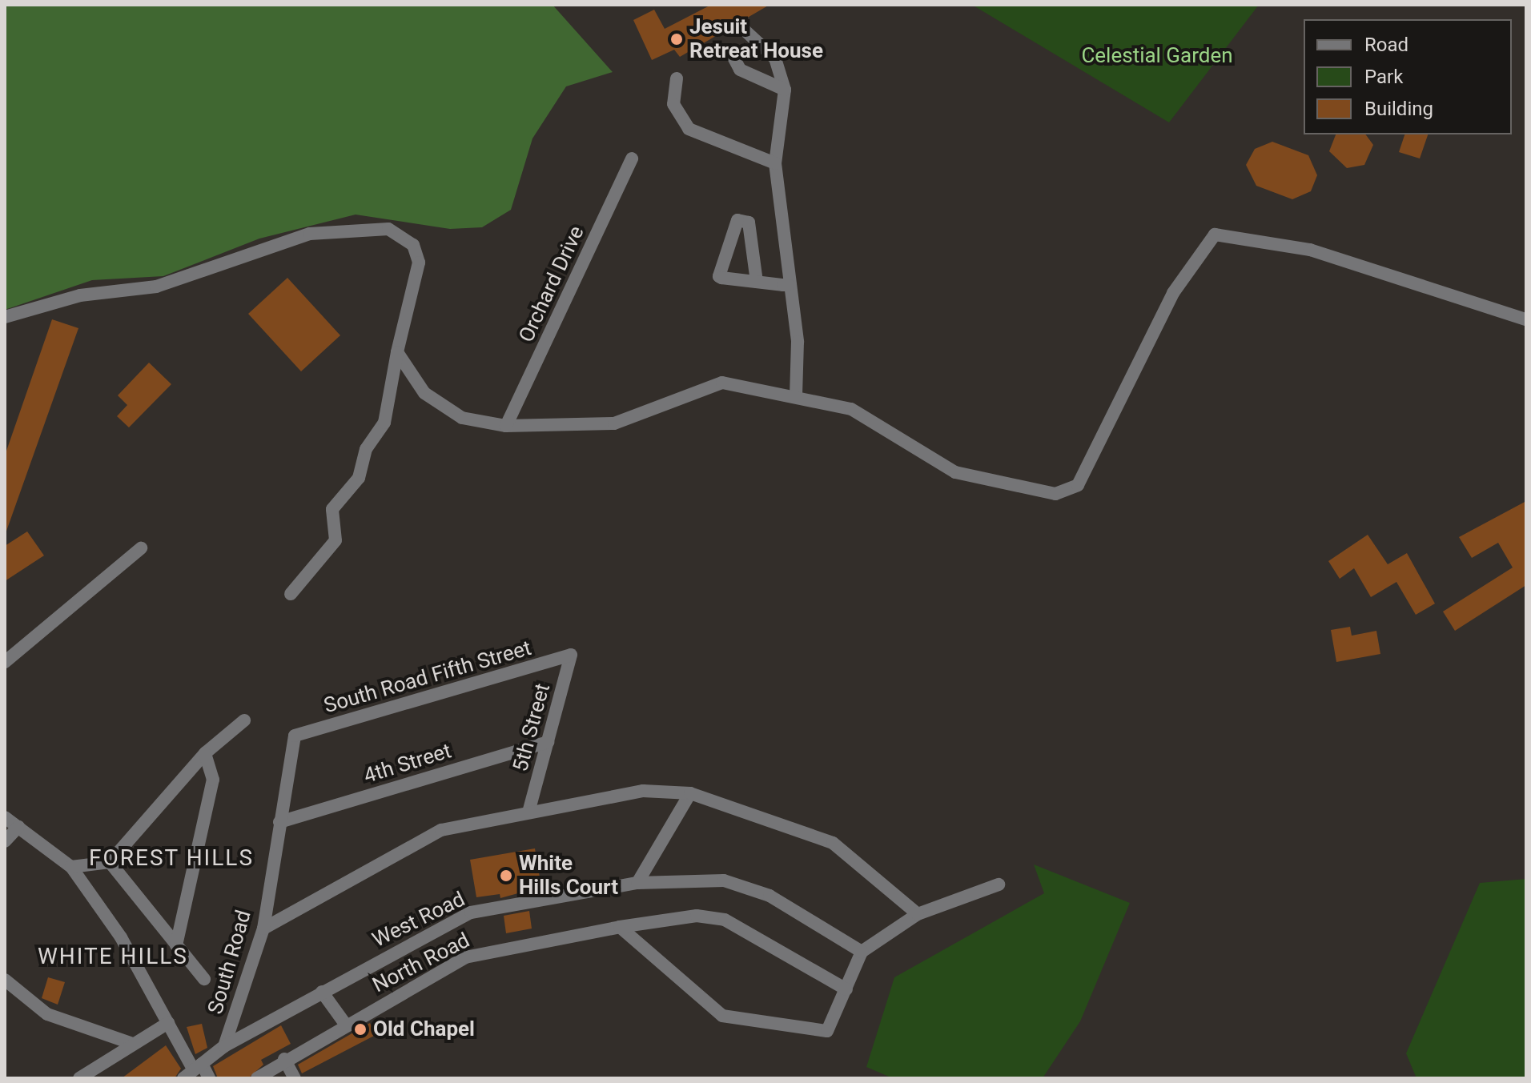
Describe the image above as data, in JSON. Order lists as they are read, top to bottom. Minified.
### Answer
{"streets":{"street":["Orchard Drive","South Road Fifth Street","5th Street","4th Street","West Road","South Road","North Road"]},"crossings":[["South Road Fifth Street","5th Street"],["South Road Fifth Street","South Road"],["5th Street","4th Street"],["4th Street","South Road"],["West Road","South Road"]],"districts":["FOREST HILLS","WHITE HILLS"],"parks":["Celestial Garden"],"places":["Jesuit Retreat House","White Hills Court","Old Chapel"],"legend":["Road","Park","Building"]}
